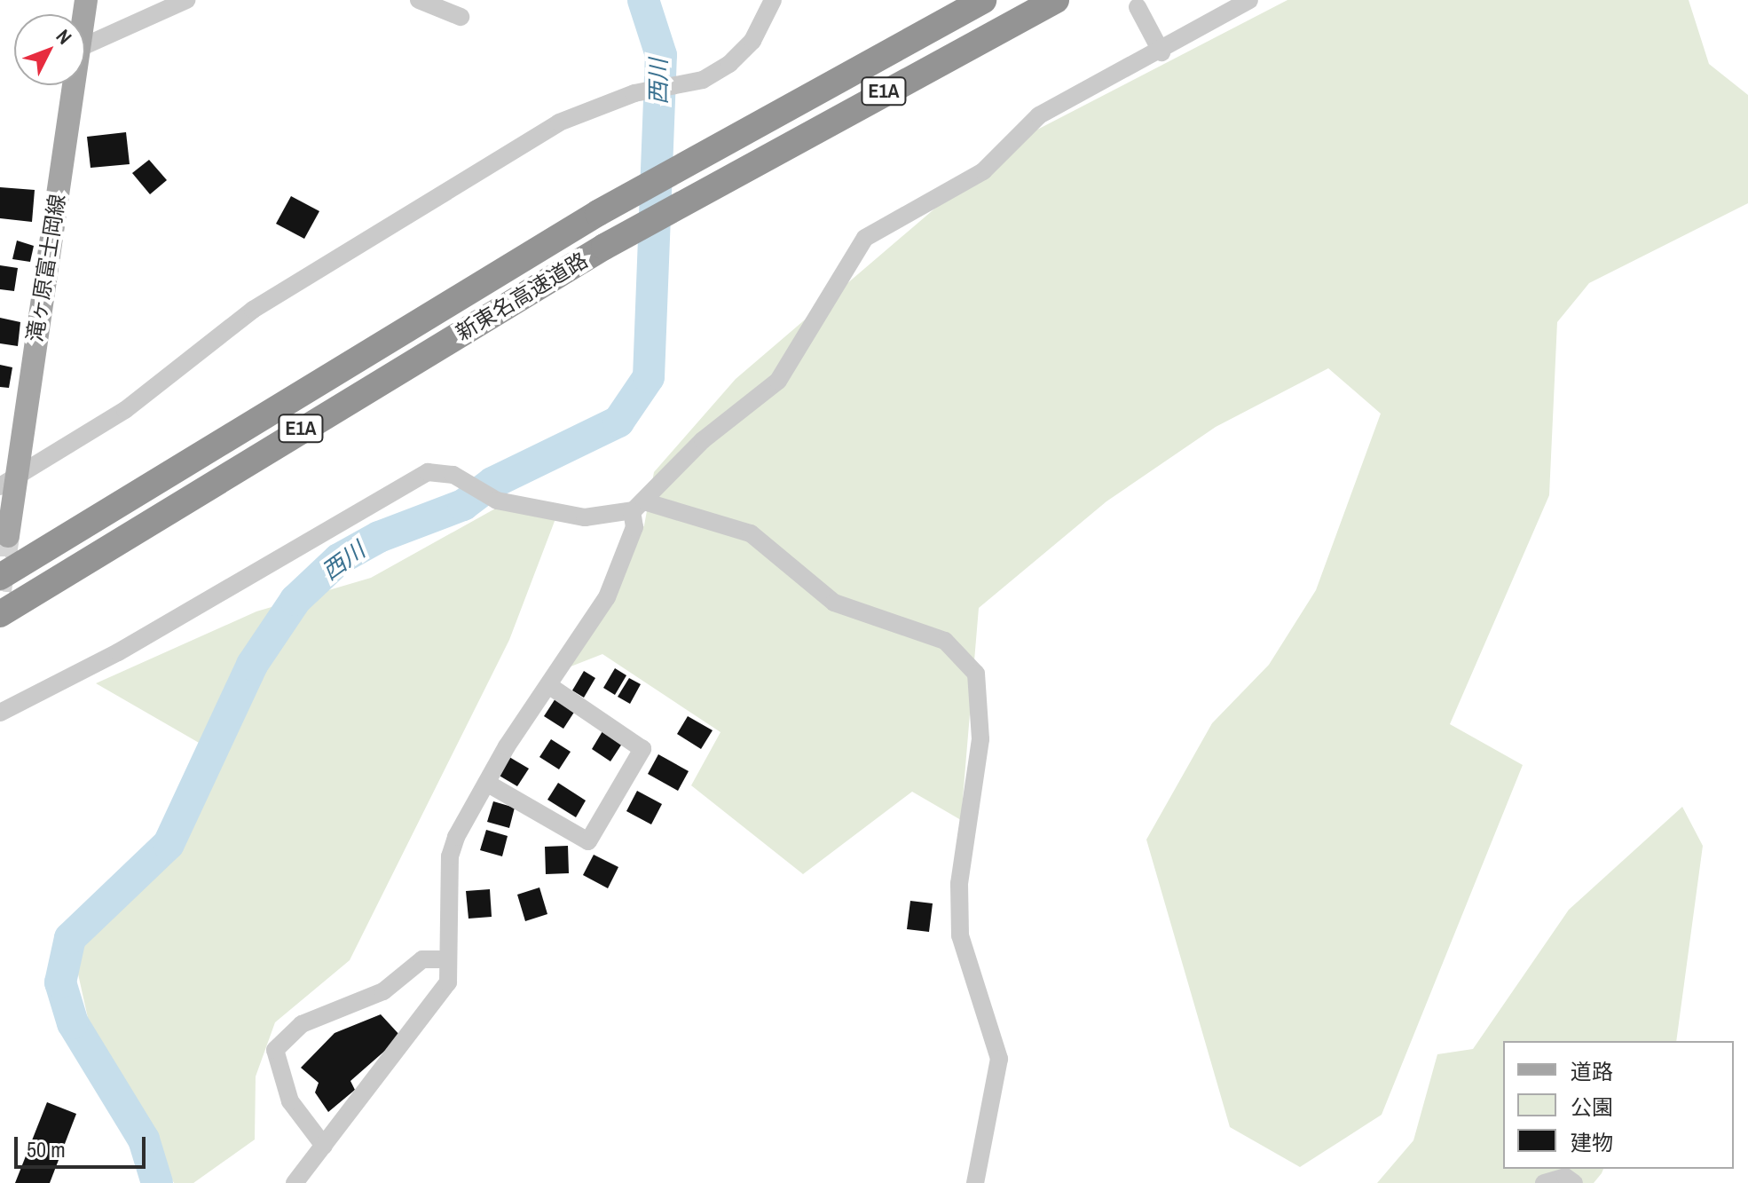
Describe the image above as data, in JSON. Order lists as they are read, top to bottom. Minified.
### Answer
{"streets":{"highway":["E1A","新東名高速道路"],"main road":["滝ヶ原富士岡線"]},"water":["西川"],"legend":["道路","公園","建物"],"scale_bar":"50 m","north":"top right"}
